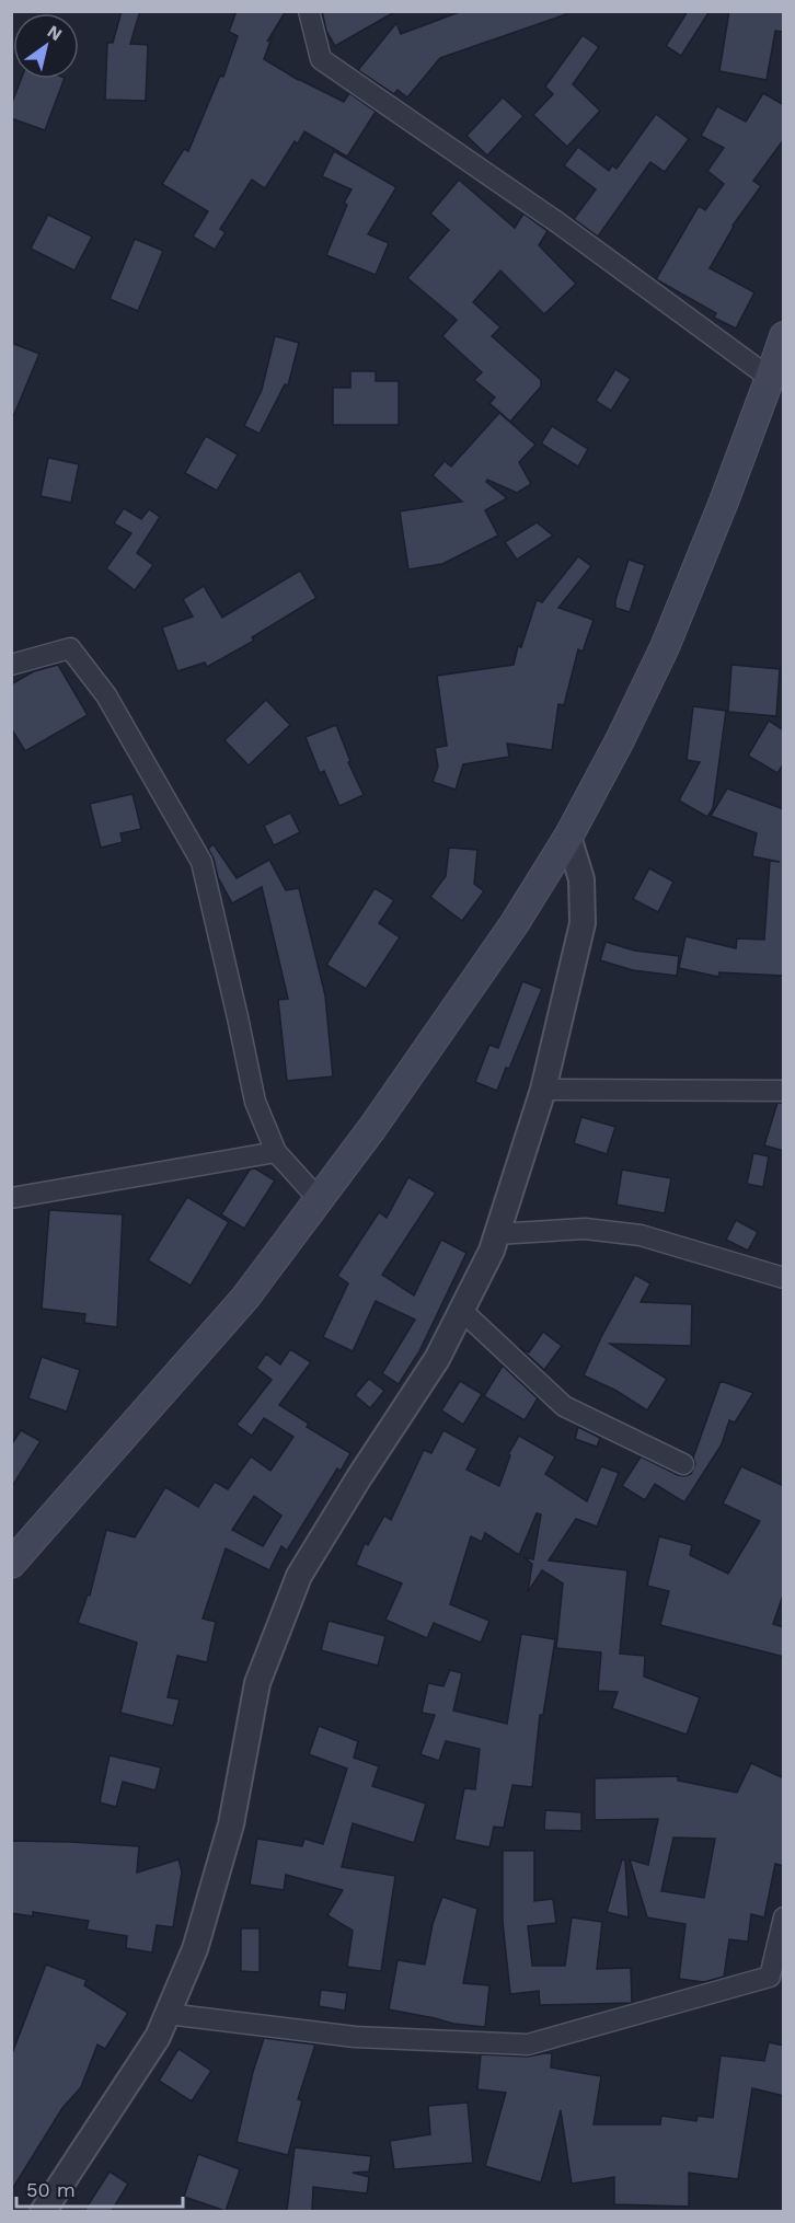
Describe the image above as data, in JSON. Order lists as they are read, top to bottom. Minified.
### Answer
{"scale_bar":"50 m","north":"top right"}
